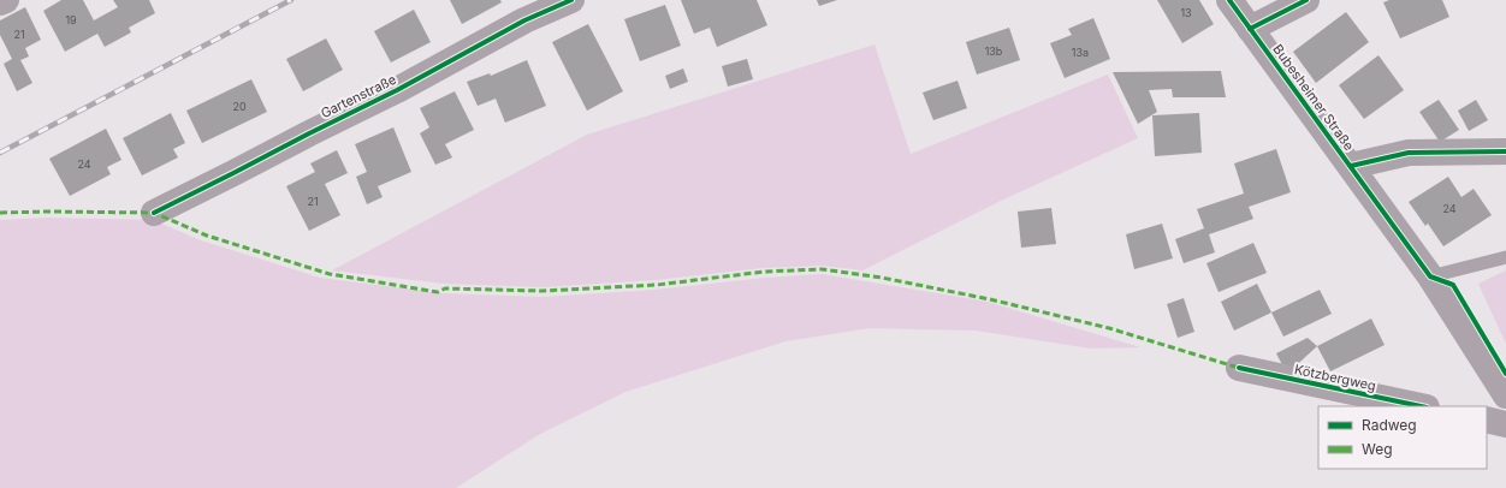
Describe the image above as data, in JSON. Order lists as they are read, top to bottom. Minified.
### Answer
{"streets":{"street":["Gartenstraße","Bubesheimer Straße","Kötzbergweg"]},"house_numbers":["13","19","21","13b","13a","20","24","21","24"],"legend":["Radweg","Weg"]}
